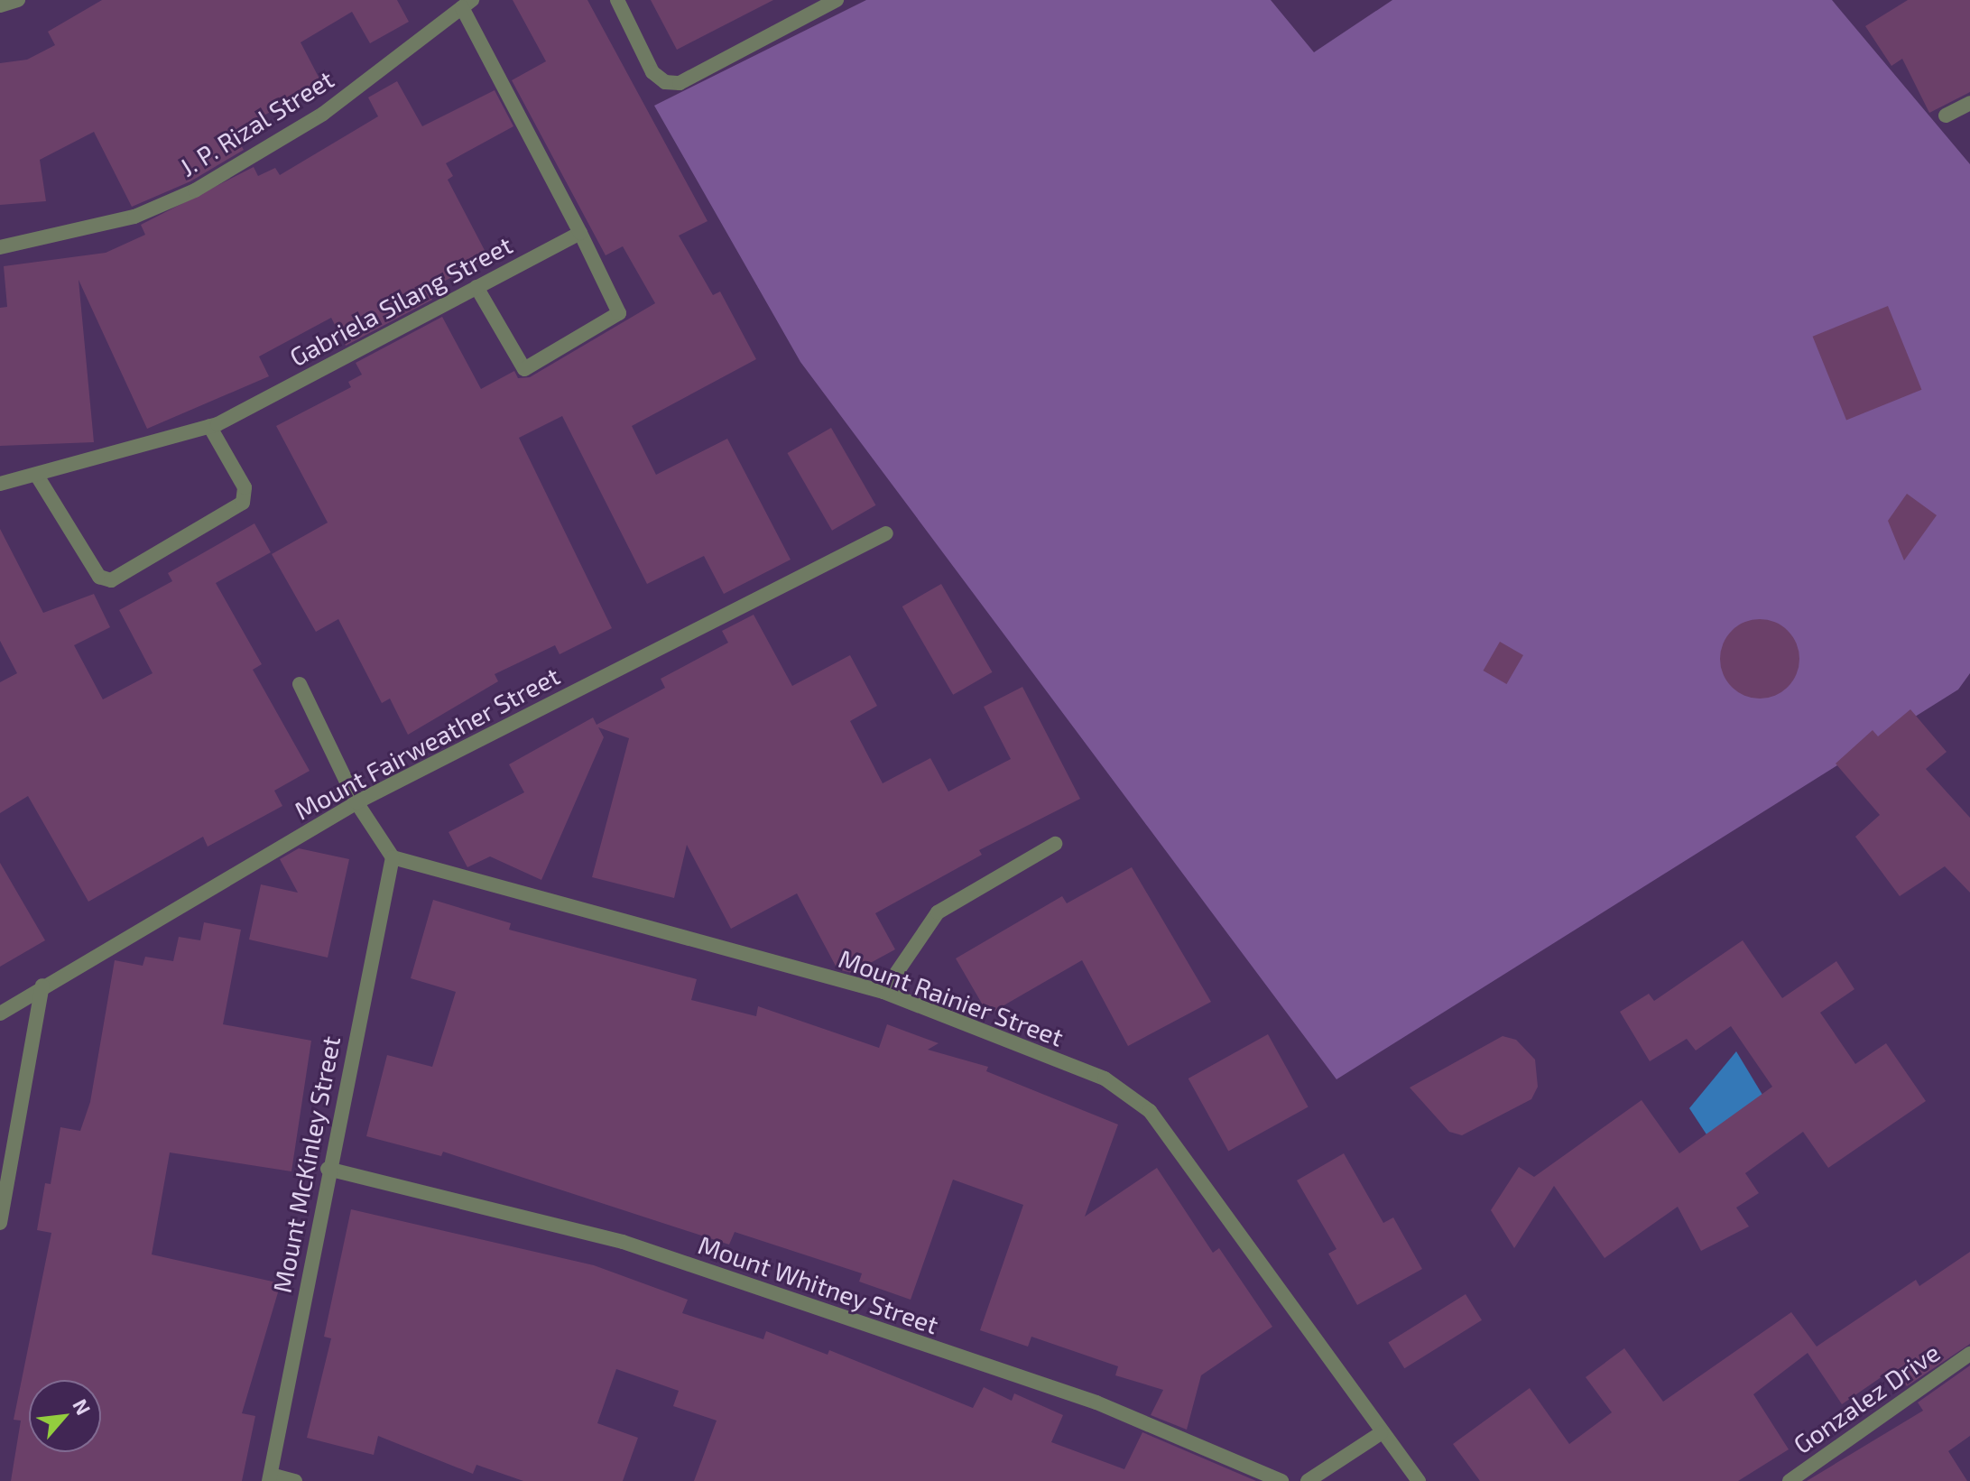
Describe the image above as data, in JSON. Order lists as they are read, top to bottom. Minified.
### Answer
{"streets":{"street":["J. P. Rizal Street","Gabriela Silang Street","Mount Fairweather Street","Mount Rainier Street","Mount McKinley Street","Mount Whitney Street","Gonzalez Drive"]},"crossings":[["Mount Rainier Street","Mount McKinley Street"],["Mount McKinley Street","Mount Whitney Street"]],"north":"top right"}
